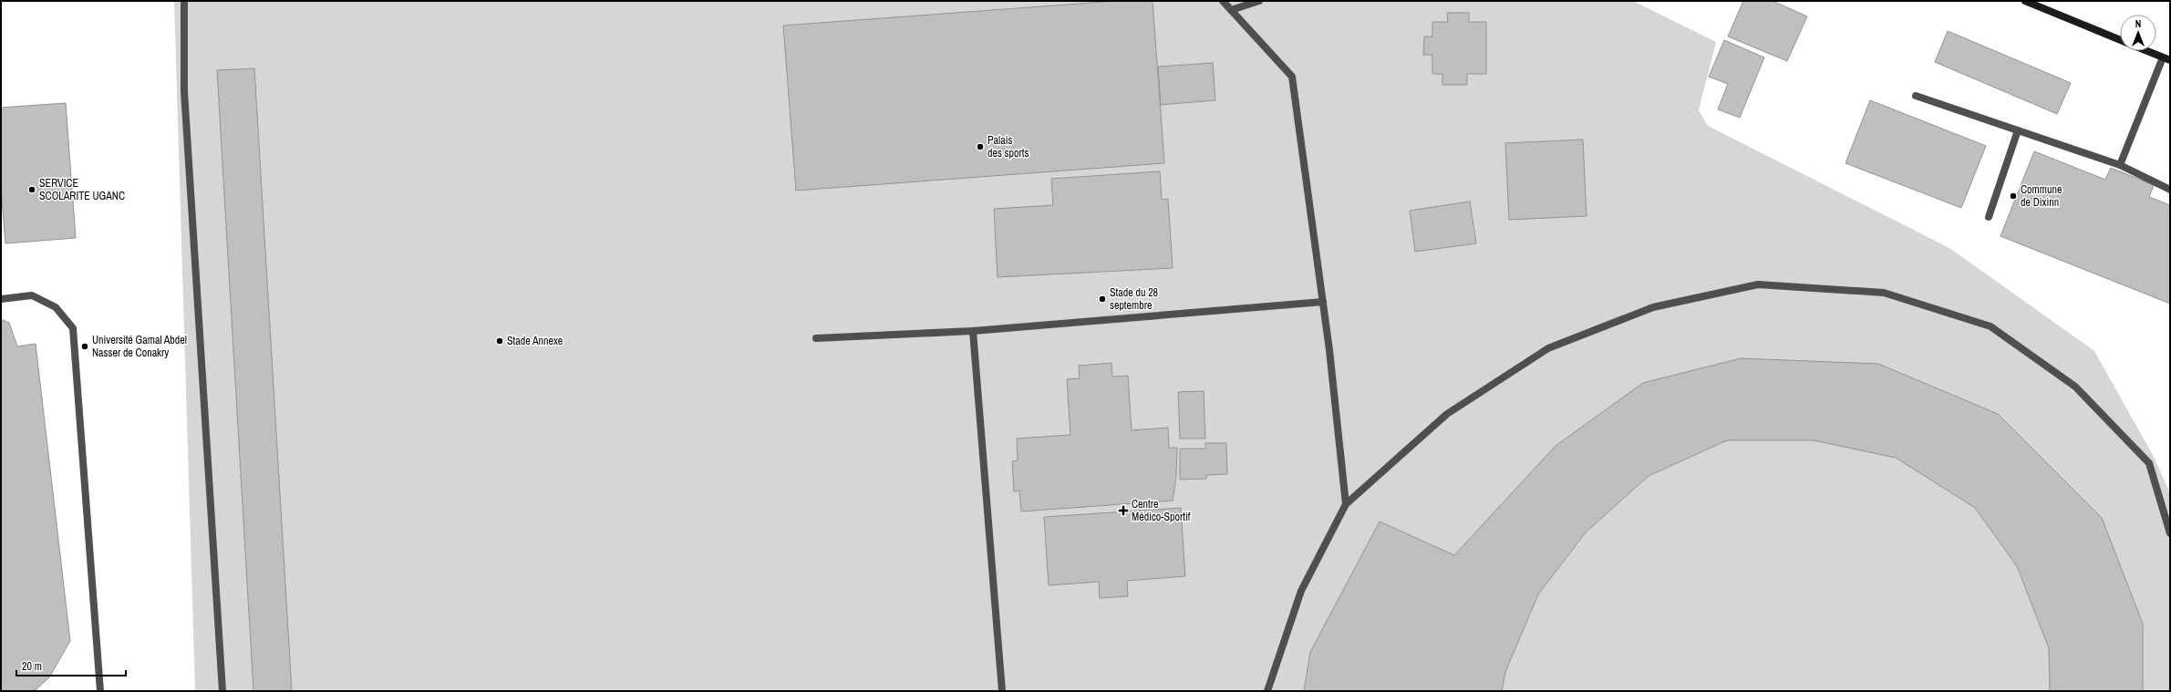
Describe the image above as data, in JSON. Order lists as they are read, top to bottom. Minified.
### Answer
{"places":{"other":["Palais des sports","SERVICE SCOLARITE UGANC","Commune de Dixinn","Stade du 28 septembre","Stade Annexe","Université Gamal Abdel Nasser de Conakry"],"health":["Centre Médico-Sportif"]},"scale_bar":"20 m","north":"top"}
